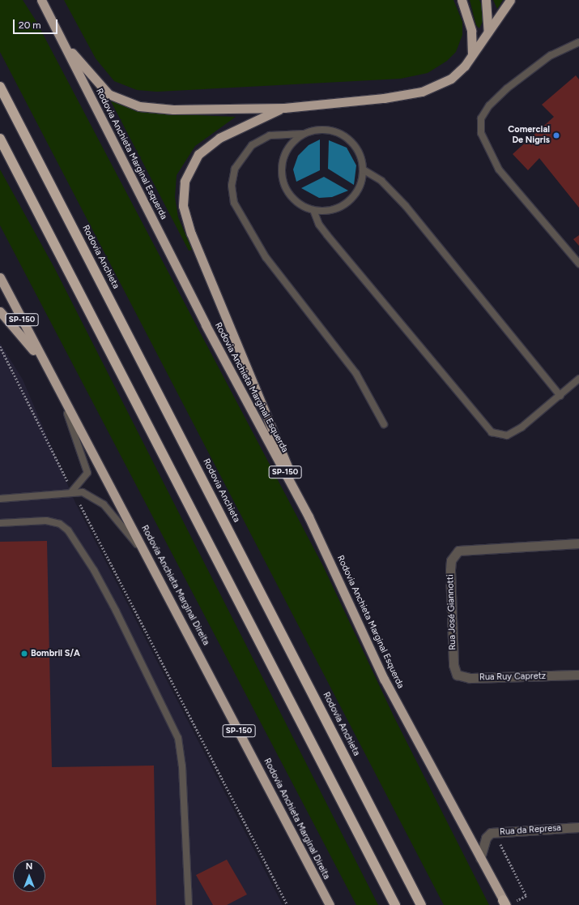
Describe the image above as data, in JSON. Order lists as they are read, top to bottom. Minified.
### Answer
{"streets":{"highway":["Rodovia Anchieta Marginal Esquerda","Rodovia Anchieta","SP-150","Rodovia Anchieta Marginal Direita"],"street":["Rua José Giannotti","Rua Ruy Capretz","Rua da Represa"]},"crossings":[["Rodovia Anchieta Marginal Esquerda","Rua da Represa"],["Rua José Giannotti","Rua Ruy Capretz"]],"places":["Comercial De Nigris","Bombril S/A"],"scale_bar":"20 m","north":"top"}
